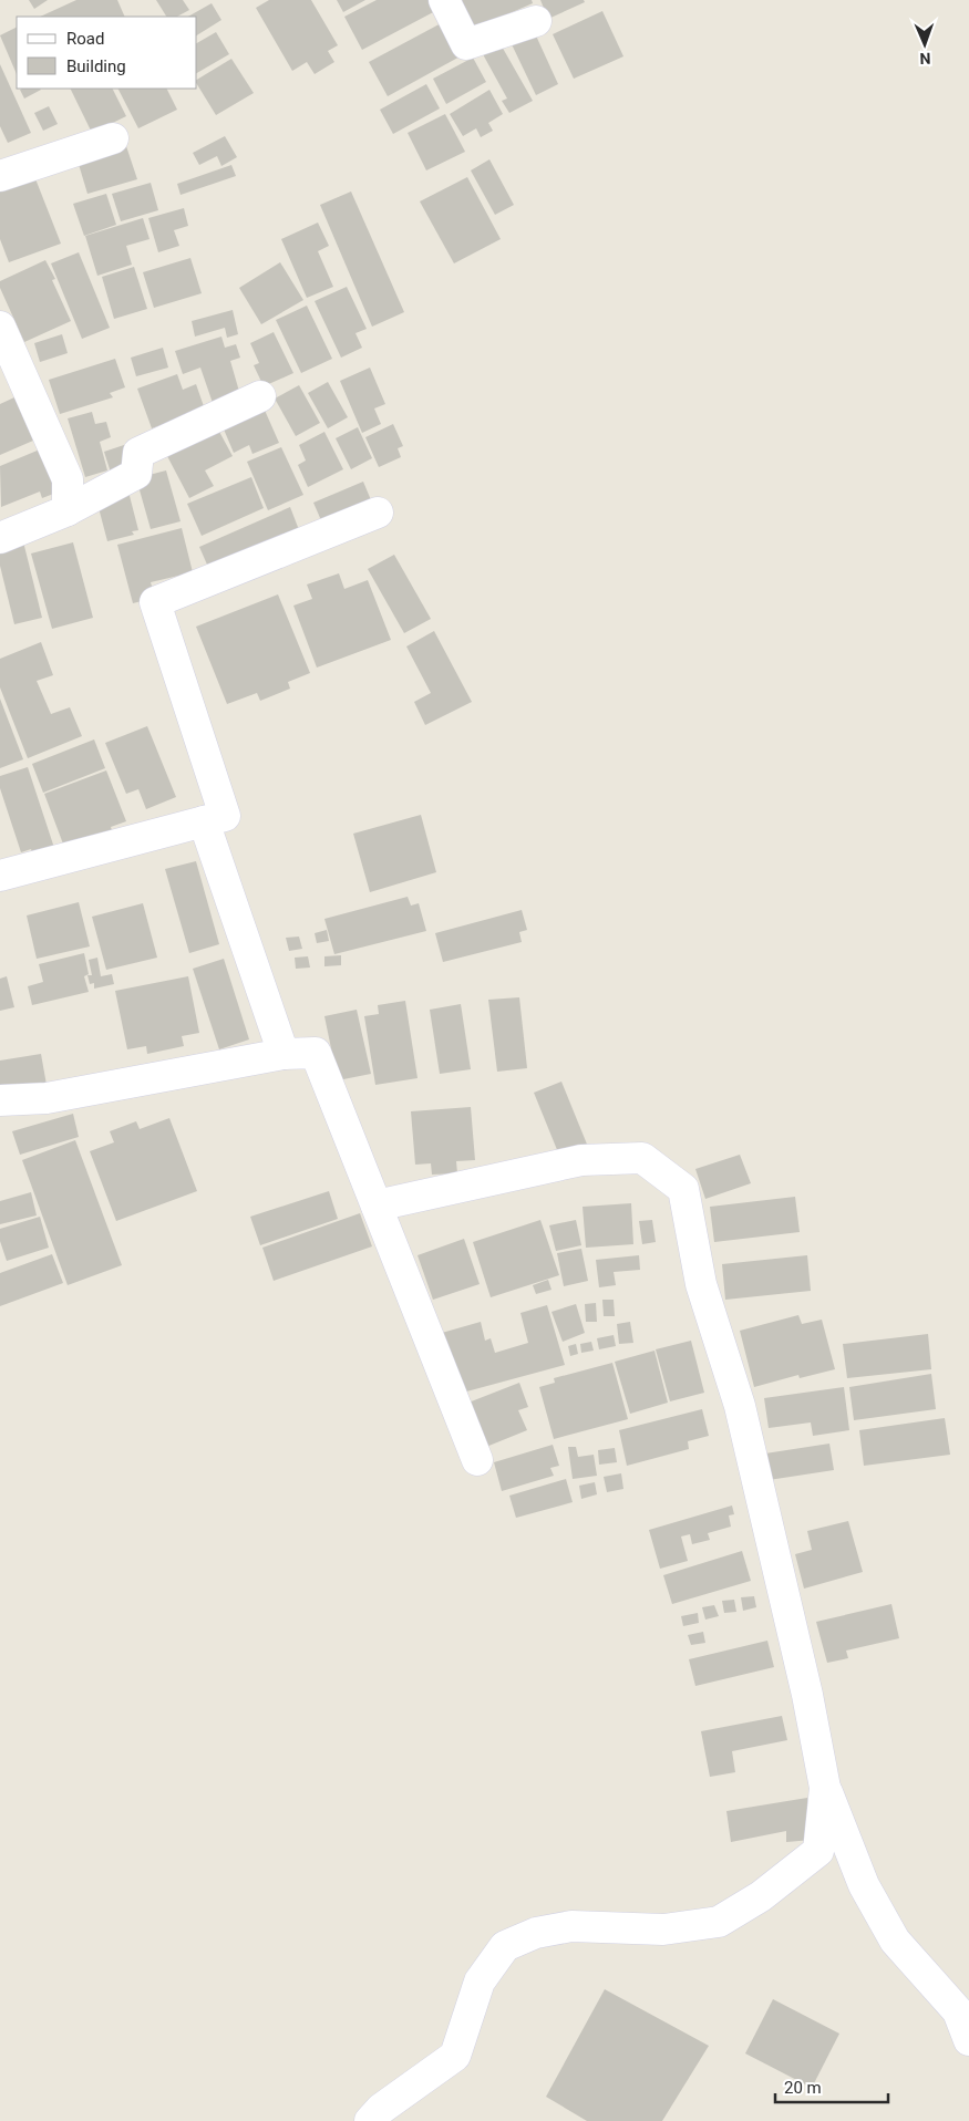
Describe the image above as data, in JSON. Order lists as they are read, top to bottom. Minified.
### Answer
{"legend":["Road","Building"],"scale_bar":"20 m","north":"bottom"}
